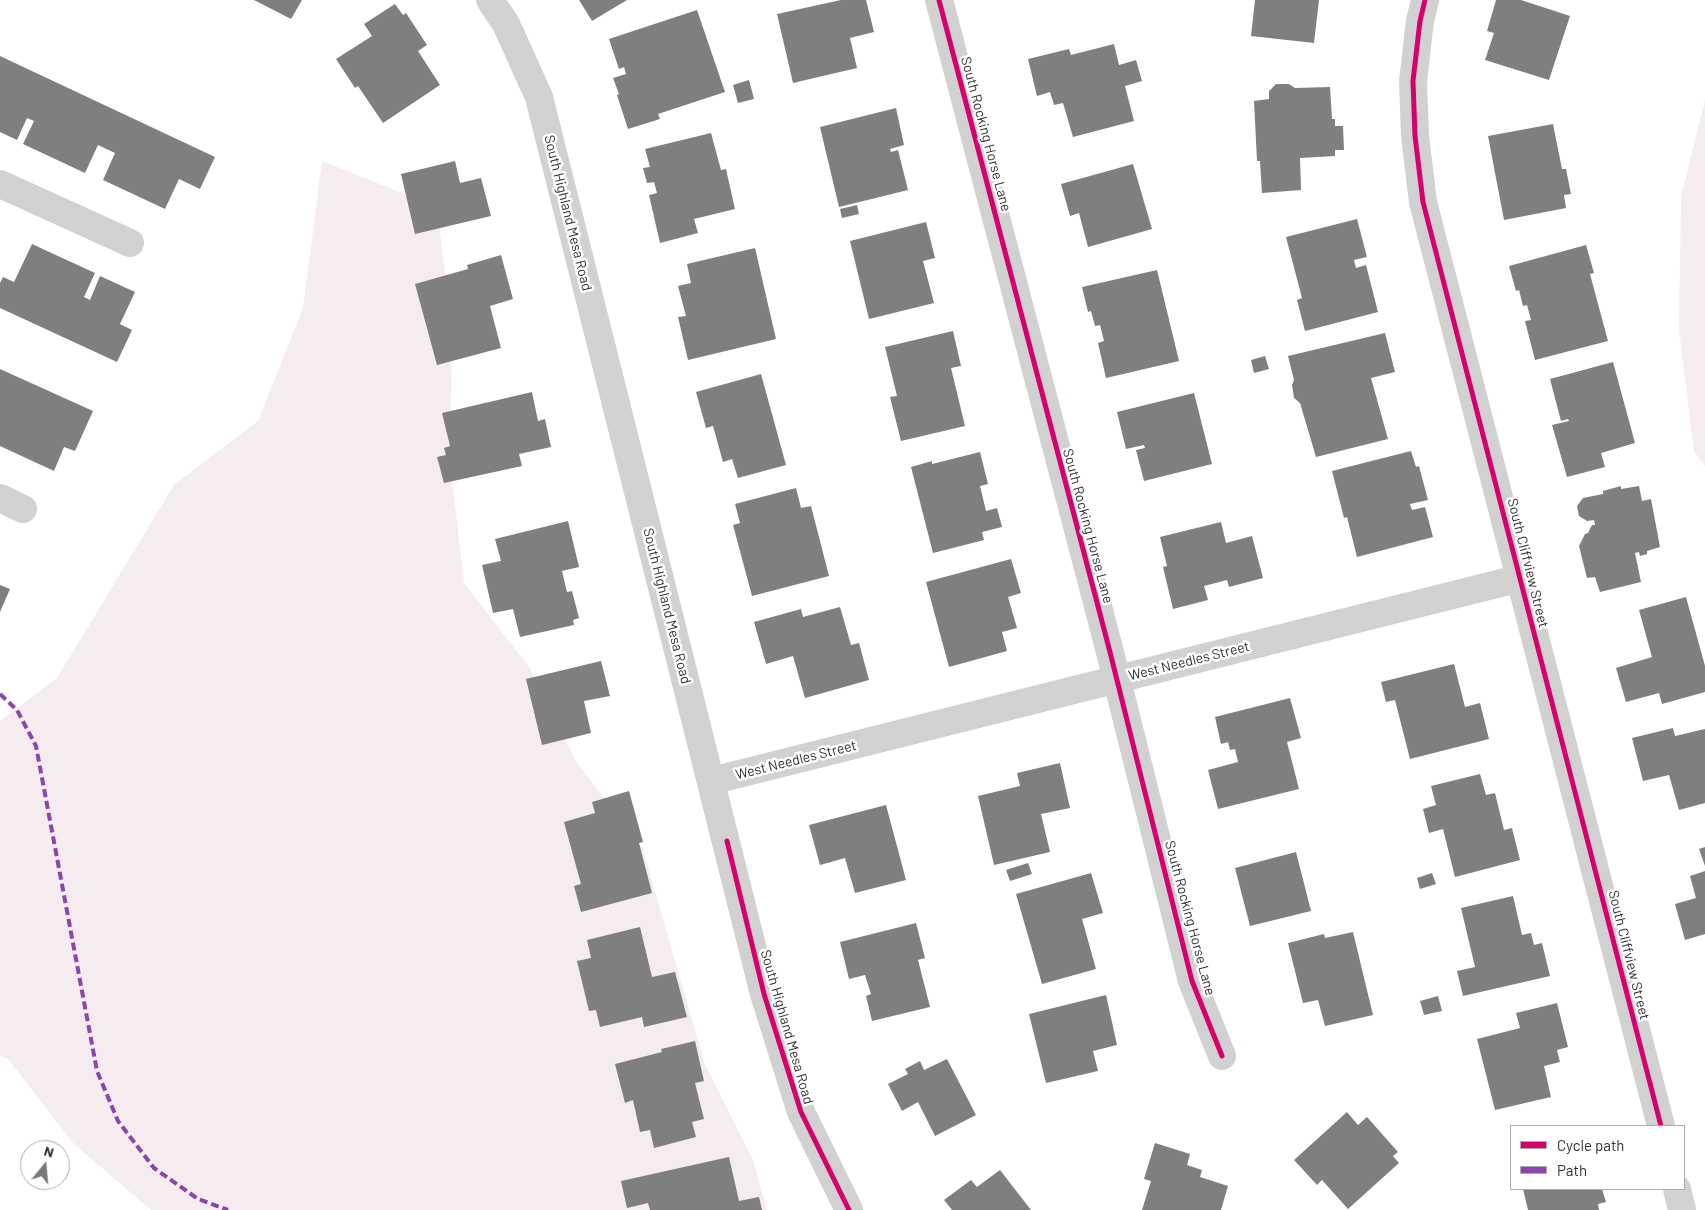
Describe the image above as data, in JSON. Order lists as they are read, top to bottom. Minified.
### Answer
{"streets":{"street":["South Rocking Horse Lane","South Highland Mesa Road","South Cliffview Street","West Needles Street"]},"crossings":[["South Rocking Horse Lane","West Needles Street"],["South Highland Mesa Road","West Needles Street"],["South Cliffview Street","West Needles Street"]],"legend":["Cycle path","Path"],"north":"top"}
